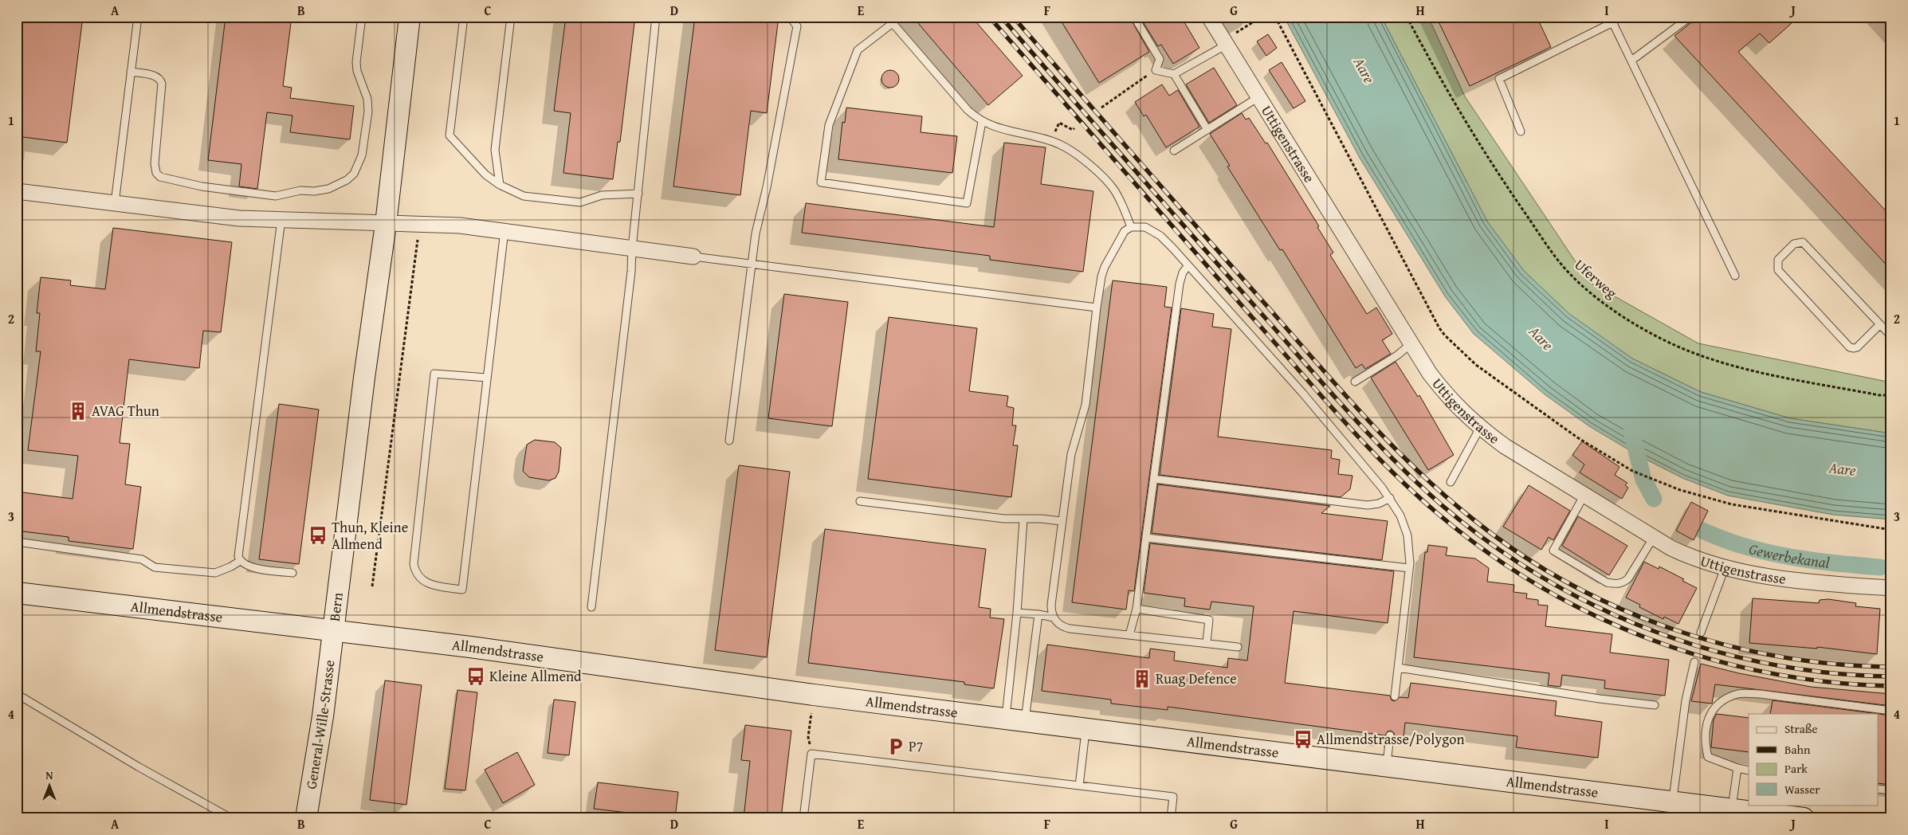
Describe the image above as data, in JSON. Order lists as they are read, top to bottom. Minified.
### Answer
{"streets":{"main road":["Bern","Allmendstrasse","General-Wille-Strasse"],"street":["Uttigenstrasse"],"path":["Uferweg"]},"crossings":[["Bern","Allmendstrasse"],["Bern","General-Wille-Strasse"],["Allmendstrasse","General-Wille-Strasse"]],"water":["Aare","Gewerbekanal"],"places":{"building":["AVAG Thun","Ruag Defence"],"bus stop":["Thun, Kleine Allmend","Kleine Allmend","Allmendstrasse/Polygon"],"parking":["P7"]},"legend":["Straße","Bahn","Park","Wasser"],"north":"top","grid":{"columns":["A","B","C","D","E","F","G","H","I","J"],"rows":["1","2","3","4"]}}
